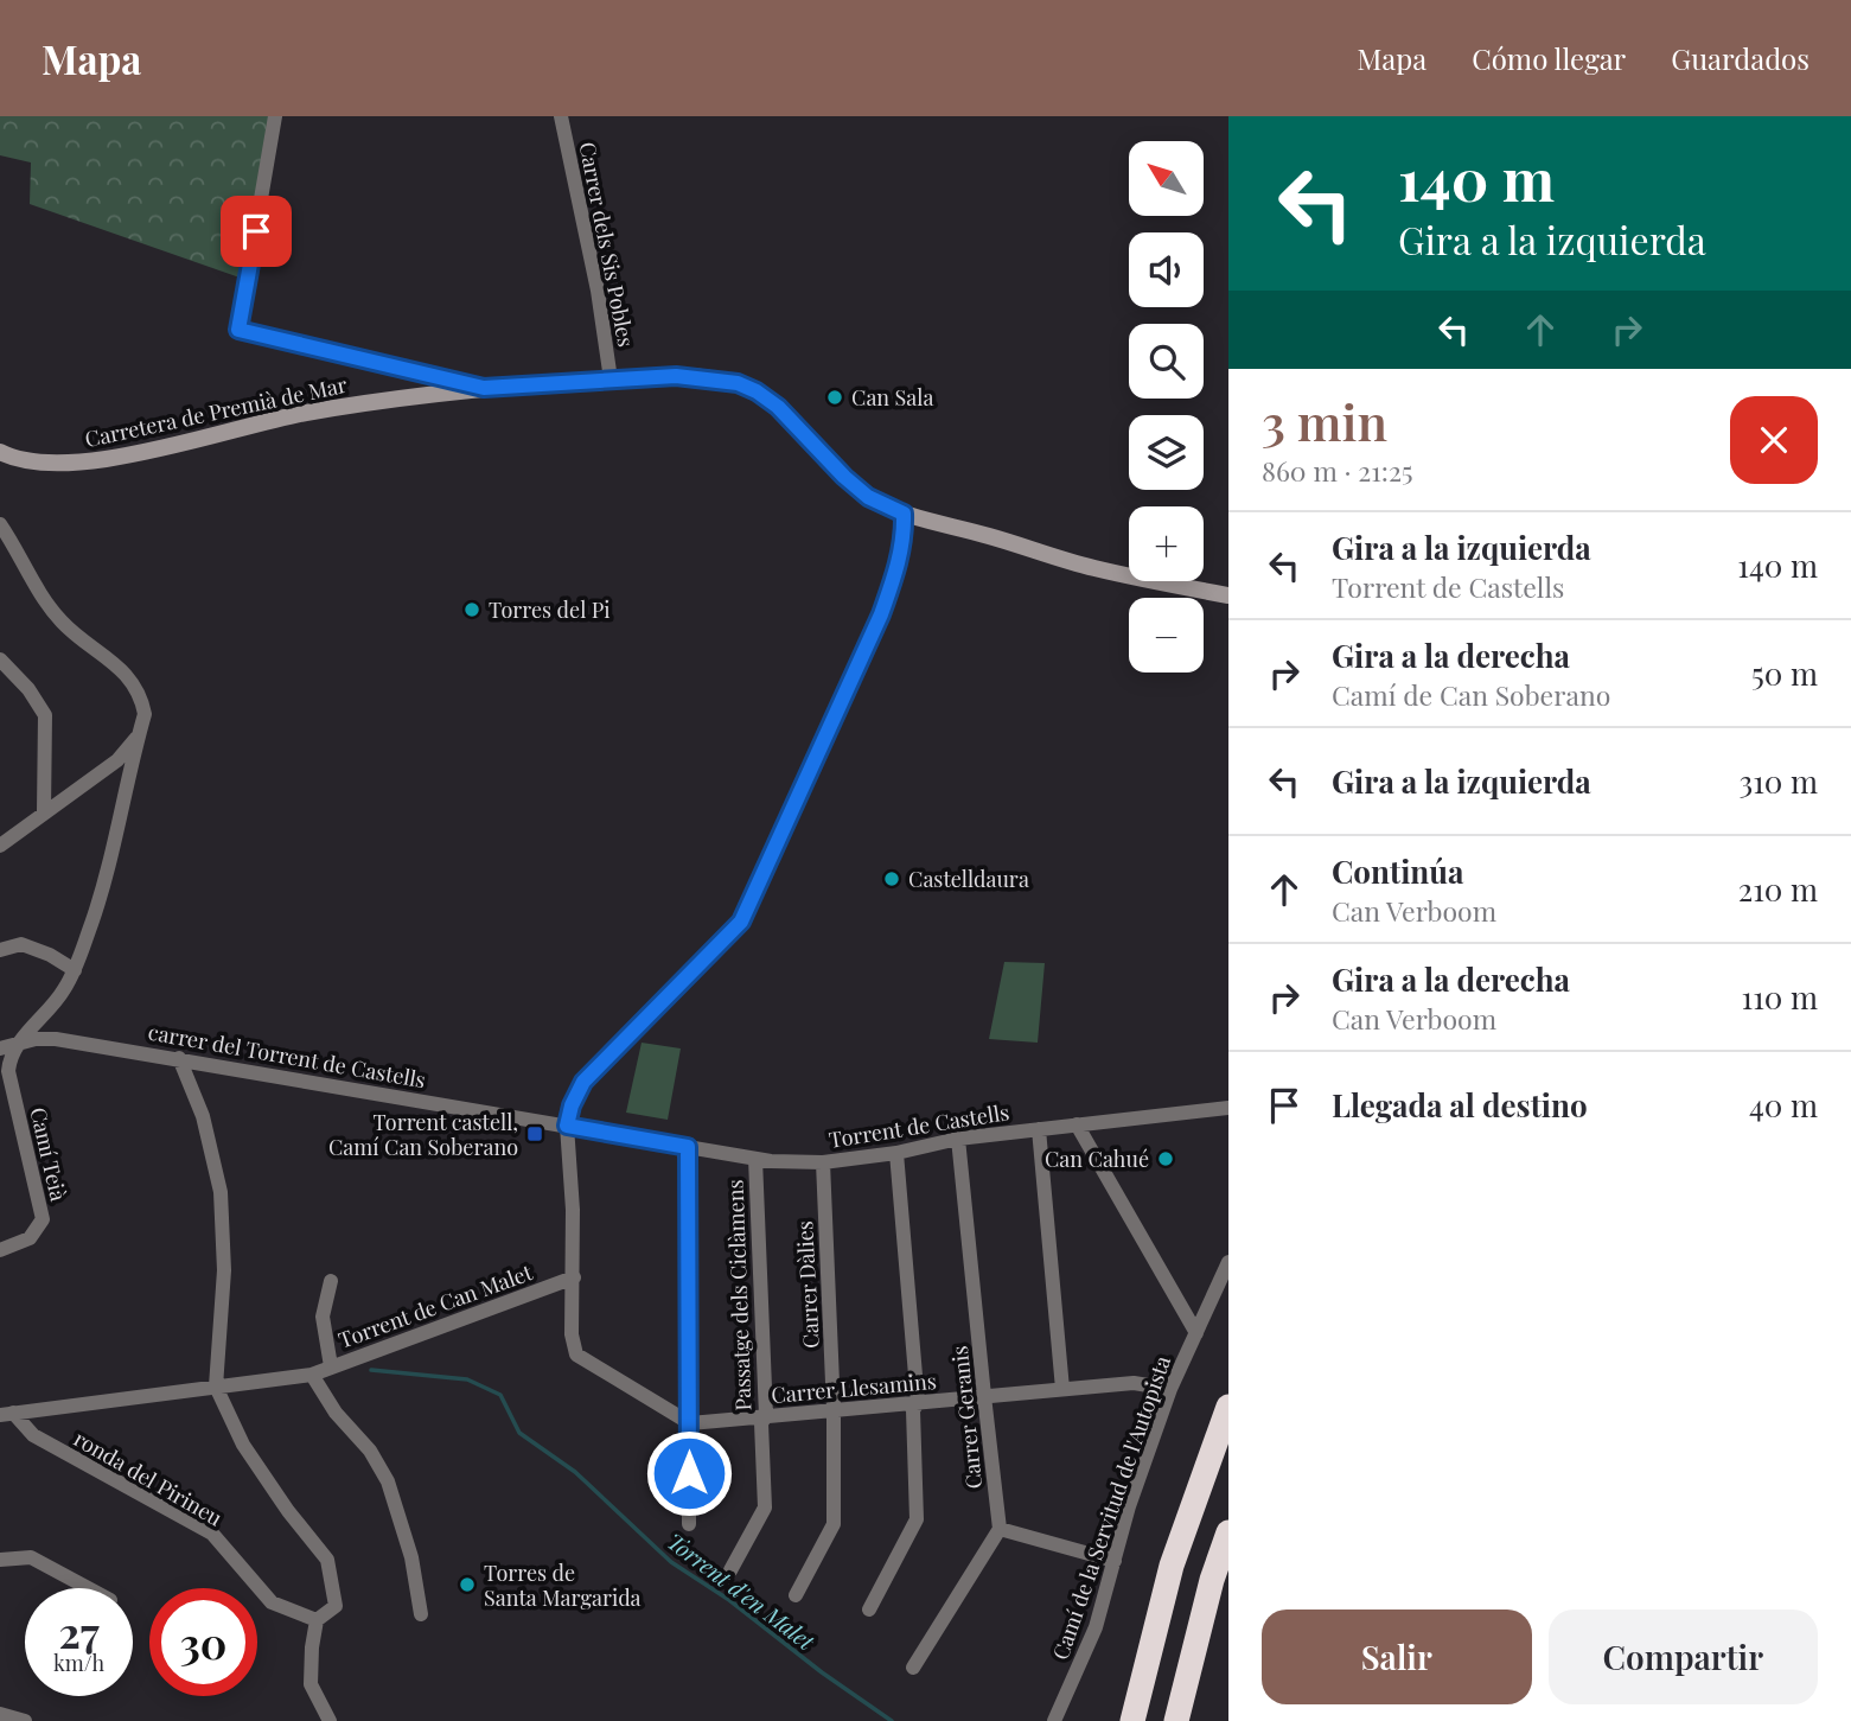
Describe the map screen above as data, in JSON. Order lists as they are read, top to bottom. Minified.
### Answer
{"streets":{"street":["Carrer dels Sis Pobles","Carretera de Premià de Mar","carrer del Torrent de Castells","Torrent de Castells","Camí Teià","Carrer Dàlies","Passatge dels Ciclàmens","Torrent de Can Malet","Carrer Llesamins","Carrer Geranis","ronda del Pirineu","Camí de la Servitud de l'Autopista"]},"crossings":[["Carrer dels Sis Pobles","Carretera de Premià de Mar"],["carrer del Torrent de Castells","Torrent de Castells"],["carrer del Torrent de Castells","Camí Teià"],["Torrent de Castells","Carrer Dàlies"],["Torrent de Castells","Passatge dels Ciclàmens"],["Torrent de Castells","Carrer Geranis"],["Carrer Dàlies","Carrer Llesamins"],["Passatge dels Ciclàmens","Carrer Llesamins"],["Torrent de Can Malet","ronda del Pirineu"],["Carrer Llesamins","Carrer Geranis"],["Carrer Llesamins","Camí de la Servitud de l'Autopista"]],"water":["Torrent d'en Malet"],"places":{"other":["Can Sala","Torres del Pi","Castelldaura","Can Cahué","Torres de Santa Margarida"],"transit":["Torrent castell, Camí Can Soberano"]},"north":"top left","page":{"header":"Mapa","nav":["Mapa","Cómo llegar","Guardados"],"turn":["140 m","Gira a la izquierda"],"map_buttons":["+","−"],"heading":["3 min","860 m · 21:25"],"list":[{"name":"Gira a la izquierda","note":"Torrent de Castells","value":"140 m"},{"name":"Gira a la derecha","note":"Camí de Can Soberano","value":"50 m"},{"name":"Gira a la izquierda","value":"310 m"},{"name":"Continúa","note":"Can Verboom","value":"210 m"},{"name":"Gira a la derecha","note":"Can Verboom","value":"110 m"},{"name":"Llegada al destino","value":"40 m"}],"speed":"27 km/h","limit":"30","buttons":["Salir","Compartir"]}}
